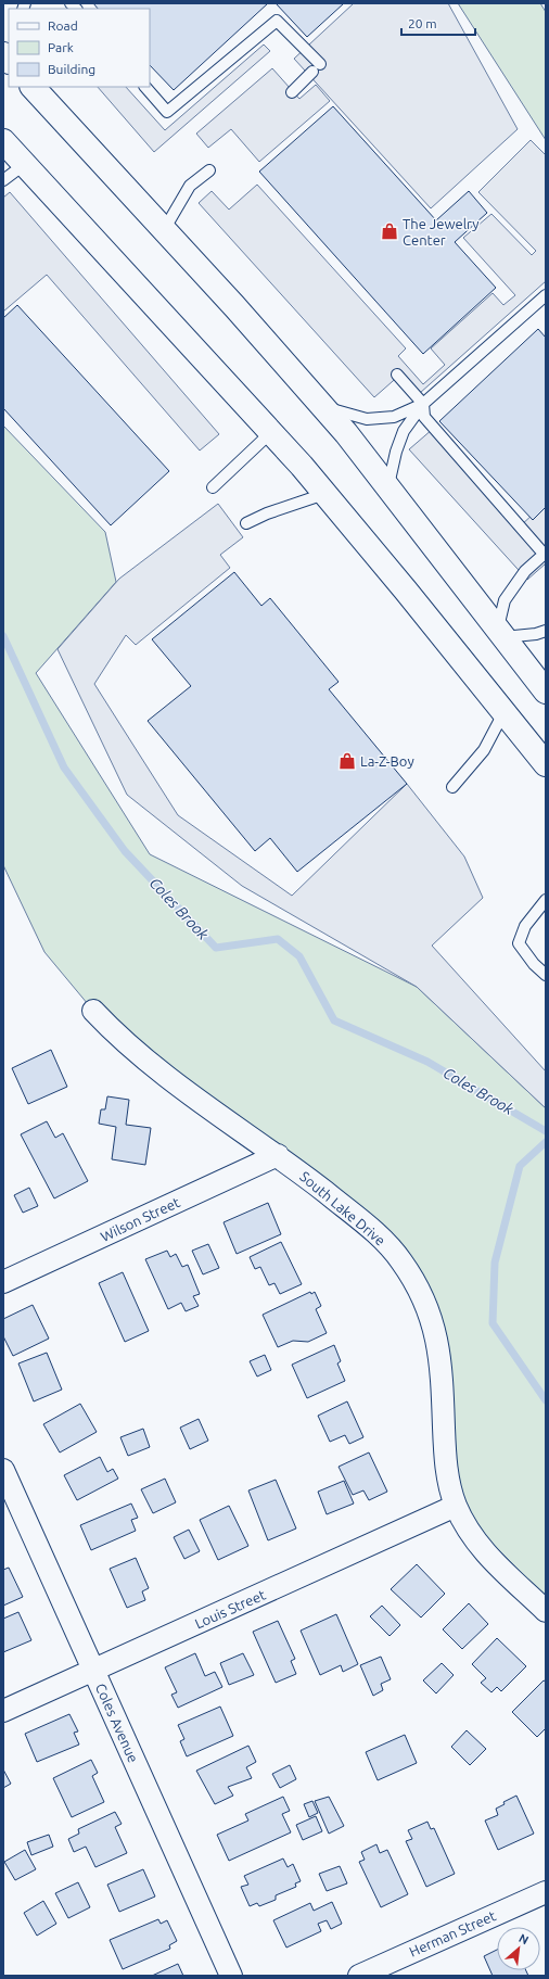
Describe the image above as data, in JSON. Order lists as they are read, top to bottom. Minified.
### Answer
{"streets":{"street":["South Lake Drive","Wilson Street","Louis Street","Coles Avenue","Herman Street"]},"crossings":[["South Lake Drive","Wilson Street"],["South Lake Drive","Louis Street"],["Louis Street","Coles Avenue"]],"water":["Coles Brook"],"places":{"shop":["The Jewelry Center","La-Z-Boy"]},"legend":["Road","Park","Building"],"scale_bar":"20 m","north":"top right"}
